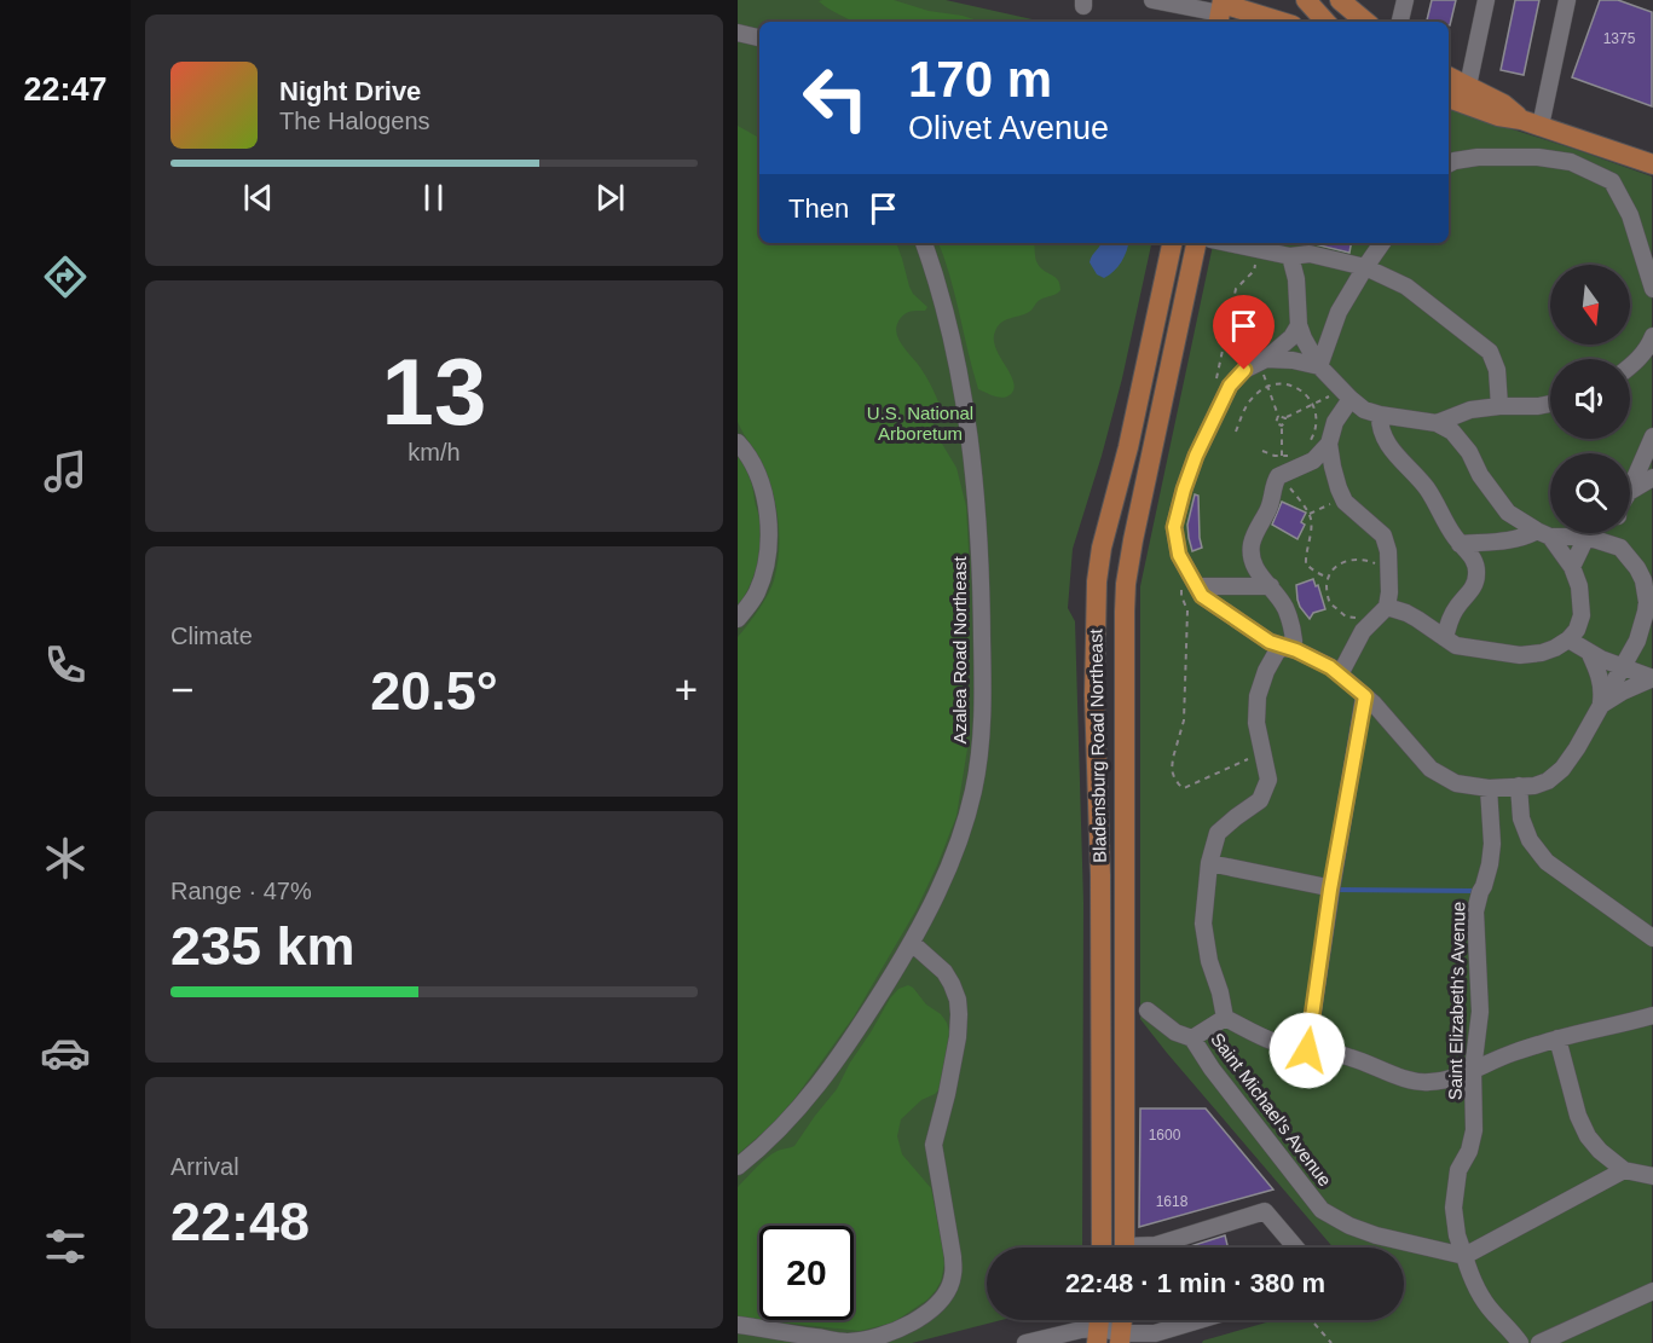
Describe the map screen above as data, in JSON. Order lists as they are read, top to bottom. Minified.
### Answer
{"streets":{"main road":["Bladensburg Road Northeast"],"street":["Azalea Road Northeast","Saint Elizabeth's Avenue","Saint Michael's Avenue"]},"crossings":[["Saint Elizabeth's Avenue","Saint Michael's Avenue"]],"parks":["U.S. National Arboretum"],"house_numbers":["1375","1600","1618"],"north":"bottom","page":{"tabs":"22:47","turn":["170 m","Olivet Avenue"],"song":["Night Drive","The Halogens"],"then":"Then","tile":[["13","km/h"],"Climate",["Range · 47%","235 km"],["Arrival","22:48"]],"heat":["−","20.5°","+"],"limit":"20","trip":"22:48 · 1 min · 380 m"}}
